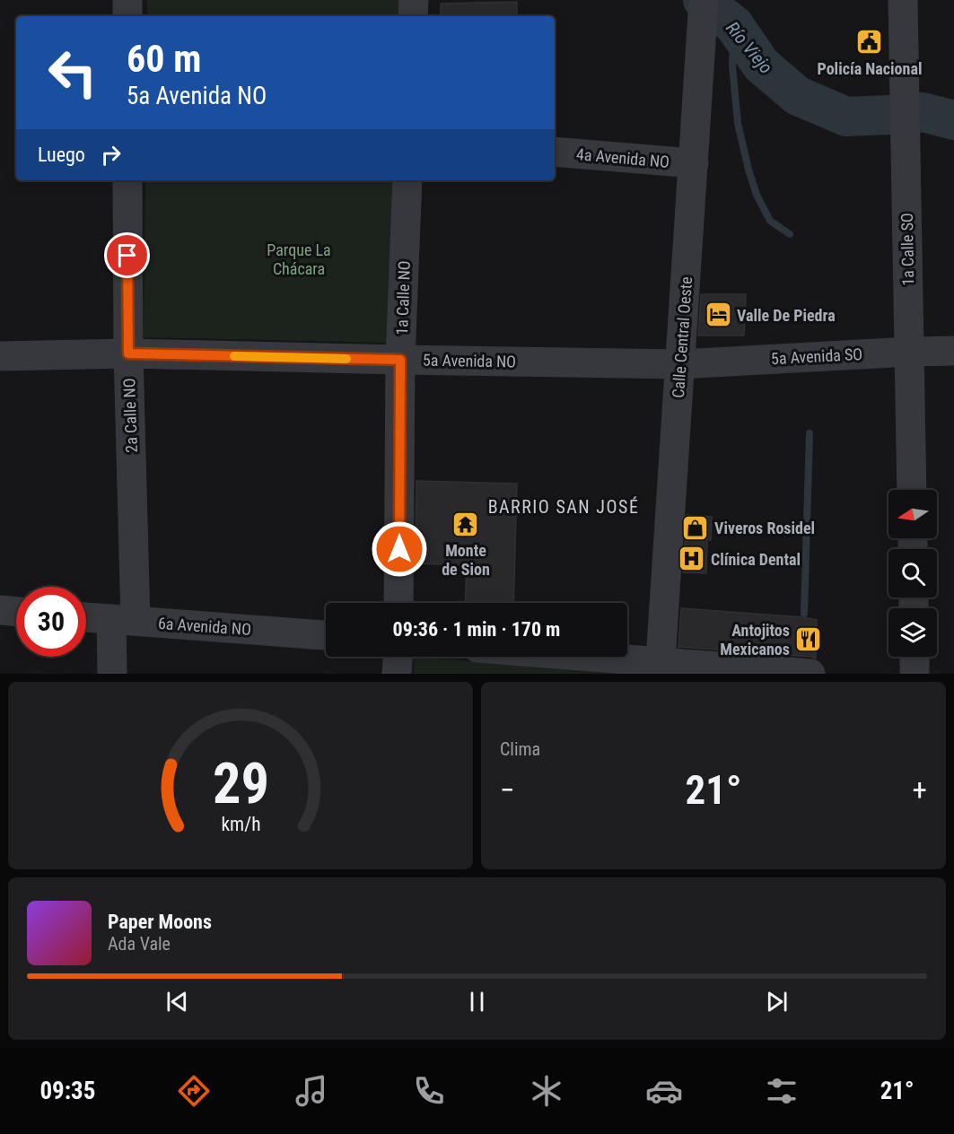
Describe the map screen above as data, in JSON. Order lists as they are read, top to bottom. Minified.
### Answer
{"streets":{"street":["4a Avenida NO","1a Calle SO","1a Calle NO","Calle Central Oeste","5a Avenida SO","5a Avenida NO","2a Calle NO","6a Avenida NO"]},"crossings":[["4a Avenida NO","Calle Central Oeste"],["1a Calle SO","5a Avenida SO"],["1a Calle NO","5a Avenida NO"],["Calle Central Oeste","5a Avenida SO"],["Calle Central Oeste","5a Avenida NO"],["5a Avenida SO","5a Avenida NO"],["5a Avenida NO","2a Calle NO"],["2a Calle NO","6a Avenida NO"]],"districts":["BARRIO SAN JOSÉ"],"water":["Río Viejo"],"parks":["Parque La Chácara"],"places":{"public building":["Policía Nacional"],"hotel":["Valle De Piedra"],"temple":["Monte de Sion"],"shop":["Viveros Rosidel"],"hospital":["Clínica Dental"],"restaurant":["Antojitos Mexicanos"]},"north":"left","page":{"turn":["60 m","5a Avenida NO"],"then":"Luego","limit":"30","trip":"09:36 · 1 min · 170 m","tile":"Clima","heat":["−","21°","+"],"song":["Paper Moons","Ada Vale"],"tabs":["09:35","21°"],"gauge":["29","km/h"]}}
